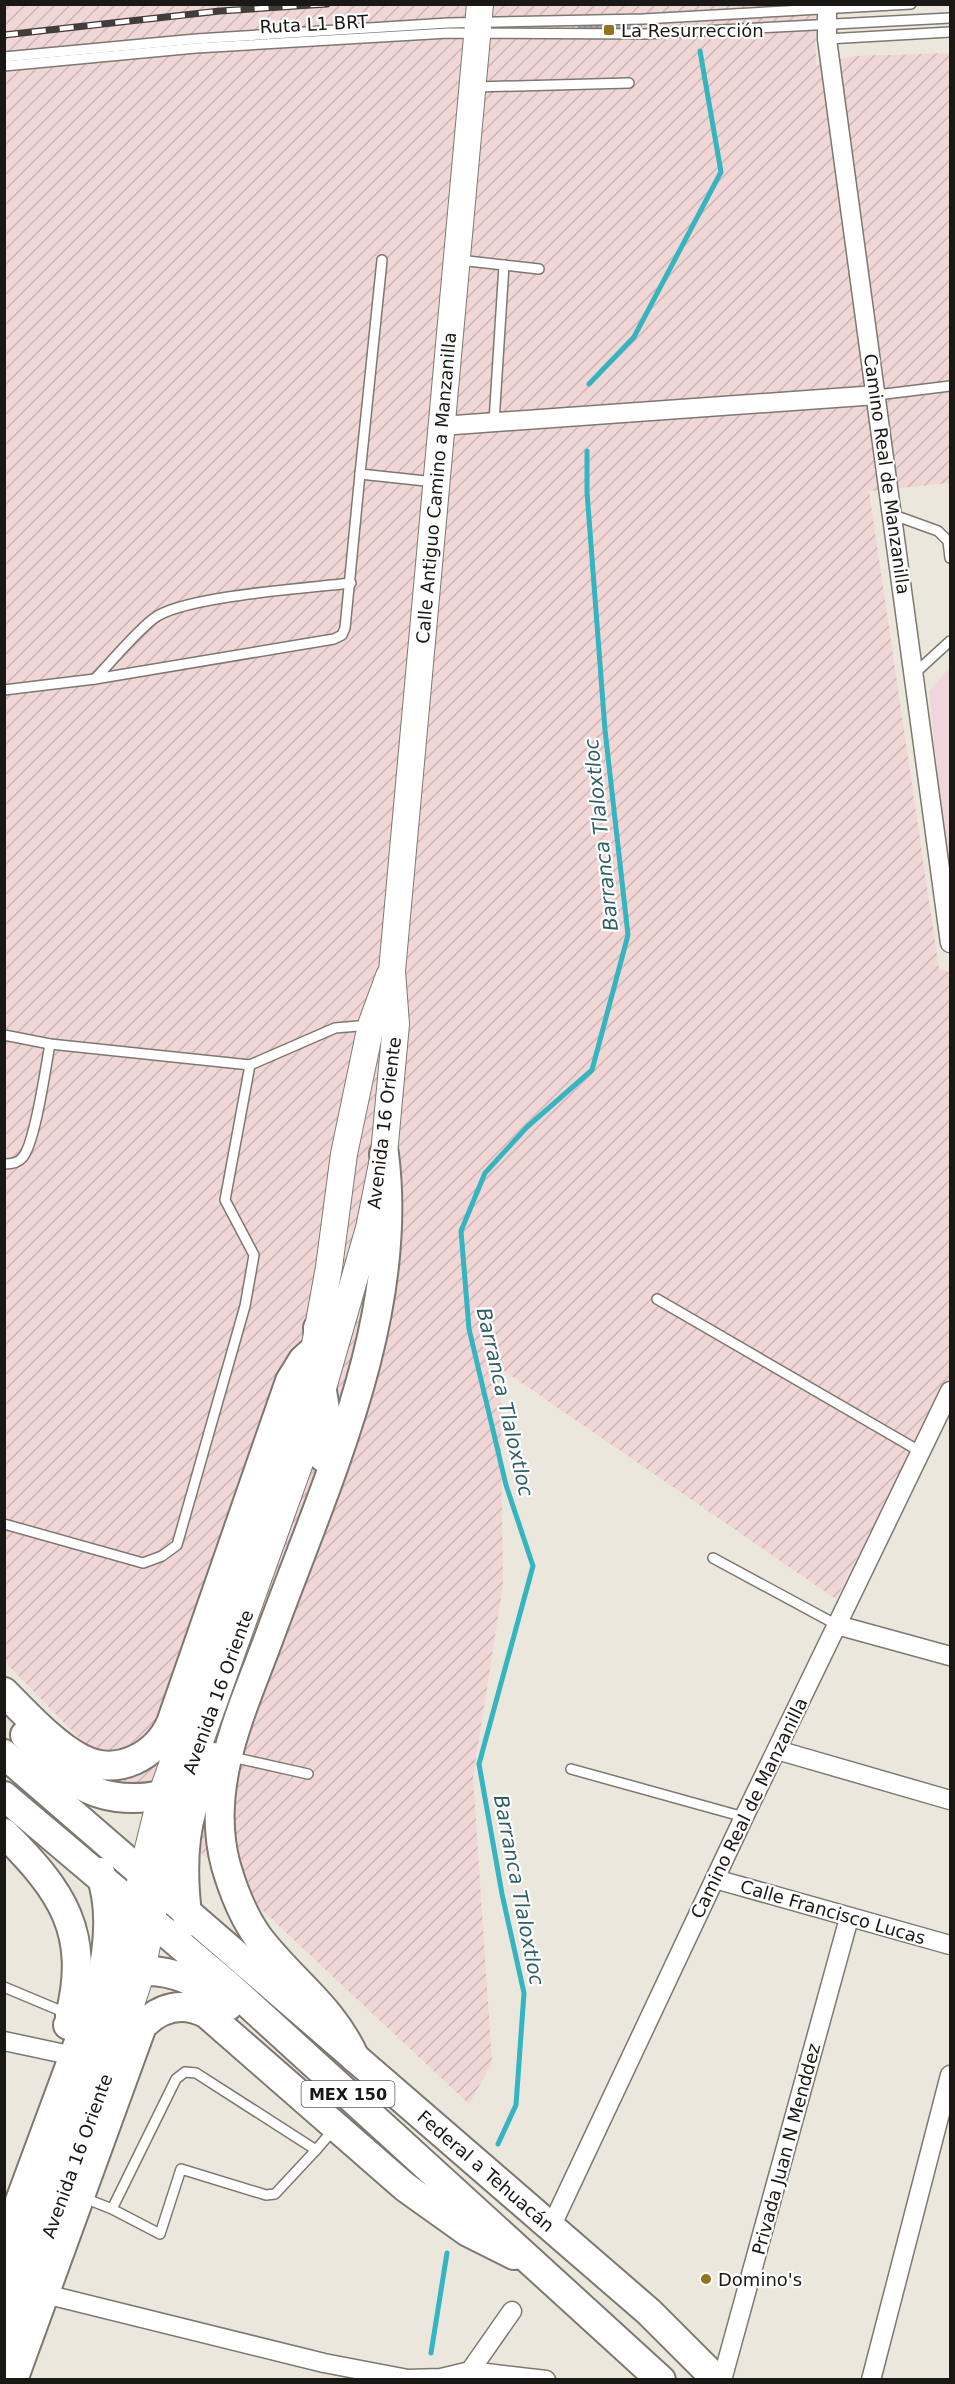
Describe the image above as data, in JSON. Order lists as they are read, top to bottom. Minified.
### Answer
{"streets":{"main road":["Calle Antiguo Camino a Manzanilla","Avenida 16 Oriente","MEX 150","Federal a Tehuacán"],"street":["Camino Real de Manzanilla","Calle Francisco Lucas","Privada Juan N Menddez"],"lane":["Ruta L1 BRT"]},"crossings":[["Ruta L1 BRT","Camino Real de Manzanilla"],["Ruta L1 BRT","Calle Antiguo Camino a Manzanilla"],["Camino Real de Manzanilla","Calle Francisco Lucas"],["Camino Real de Manzanilla","Federal a Tehuacán"],["Calle Antiguo Camino a Manzanilla","Avenida 16 Oriente"],["Avenida 16 Oriente","MEX 150"],["Avenida 16 Oriente","Federal a Tehuacán"],["Calle Francisco Lucas","Privada Juan N Menddez"],["MEX 150","Federal a Tehuacán"],["Privada Juan N Menddez","Federal a Tehuacán"]],"water":["Barranca Tlaloxtloc"],"places":{"transit":["La Resurrección"],"other":["Domino's"]}}
